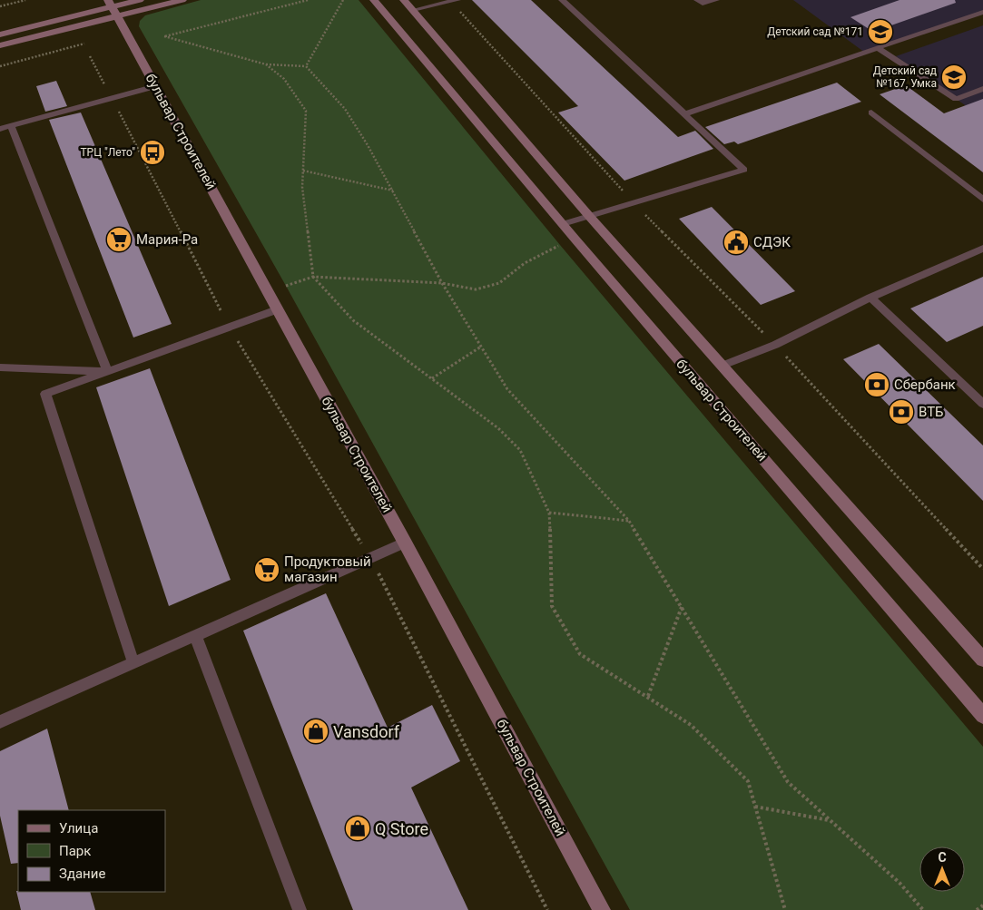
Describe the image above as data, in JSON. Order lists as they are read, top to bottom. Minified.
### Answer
{"streets":{"main road":["бульвар Строителей"]},"places":{"school or university":["Детский сад №171","Детский сад №167, Умка"],"bus stop":["ТРЦ \"Лето\""],"supermarket":["Мария-Ра","Продуктовый магазин"],"public building":["СДЭК"],"bank":["Сбербанк","ВТБ"],"shop":["Vansdorf","Q Store"]},"legend":["Улица","Парк","Здание"],"north":"top"}
